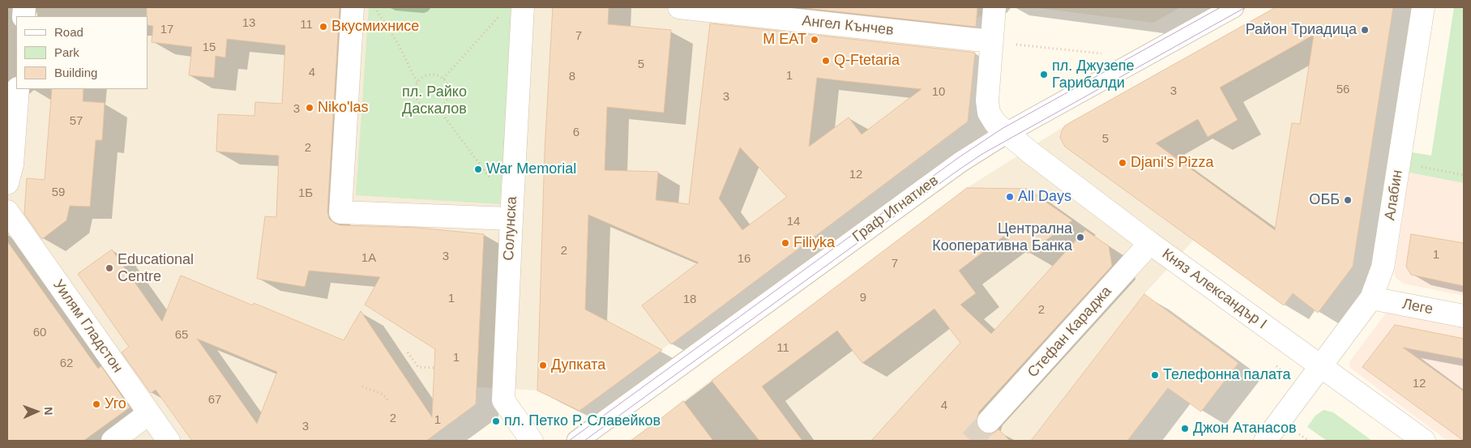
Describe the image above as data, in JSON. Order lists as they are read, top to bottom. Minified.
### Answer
{"streets":{"street":["Ангел Кънчев","Алабин","Граф Игнатиев","Солунска","Княз Александър I","Леге","Уилям Гладстон","Стефан Караджа"]},"crossings":[["Ангел Кънчев","Княз Александър I"],["Алабин","Княз Александър I"],["Алабин","Леге"],["Граф Игнатиев","Княз Александър I"],["Княз Александър I","Стефан Караджа"]],"parks":["пл. Райко Даскалов"],"places":["Вкусмихнисе","Район Триадица","M EAT","Q-Ftetaria","пл. Джузепе Гарибалди","Niko'las","Djani's Pizza","War Memorial","All Days","ОББ","Централна Кооперативна Банка","Filiyka","Educational Centre","Дупката","Телефонна палата","Уго","пл. Петко Р. Славейков","Джон Атанасов"],"house_numbers":["13","11","17","7","15","5","4","1","8","56","3","10","3","3","57","6","5","2","12","59","1Б","14","2","1","3","1А","16","7","9","1","18","2","60","65","11","1","62","12","67","4","2","1","3"],"legend":["Road","Park","Building"],"north":"right"}
